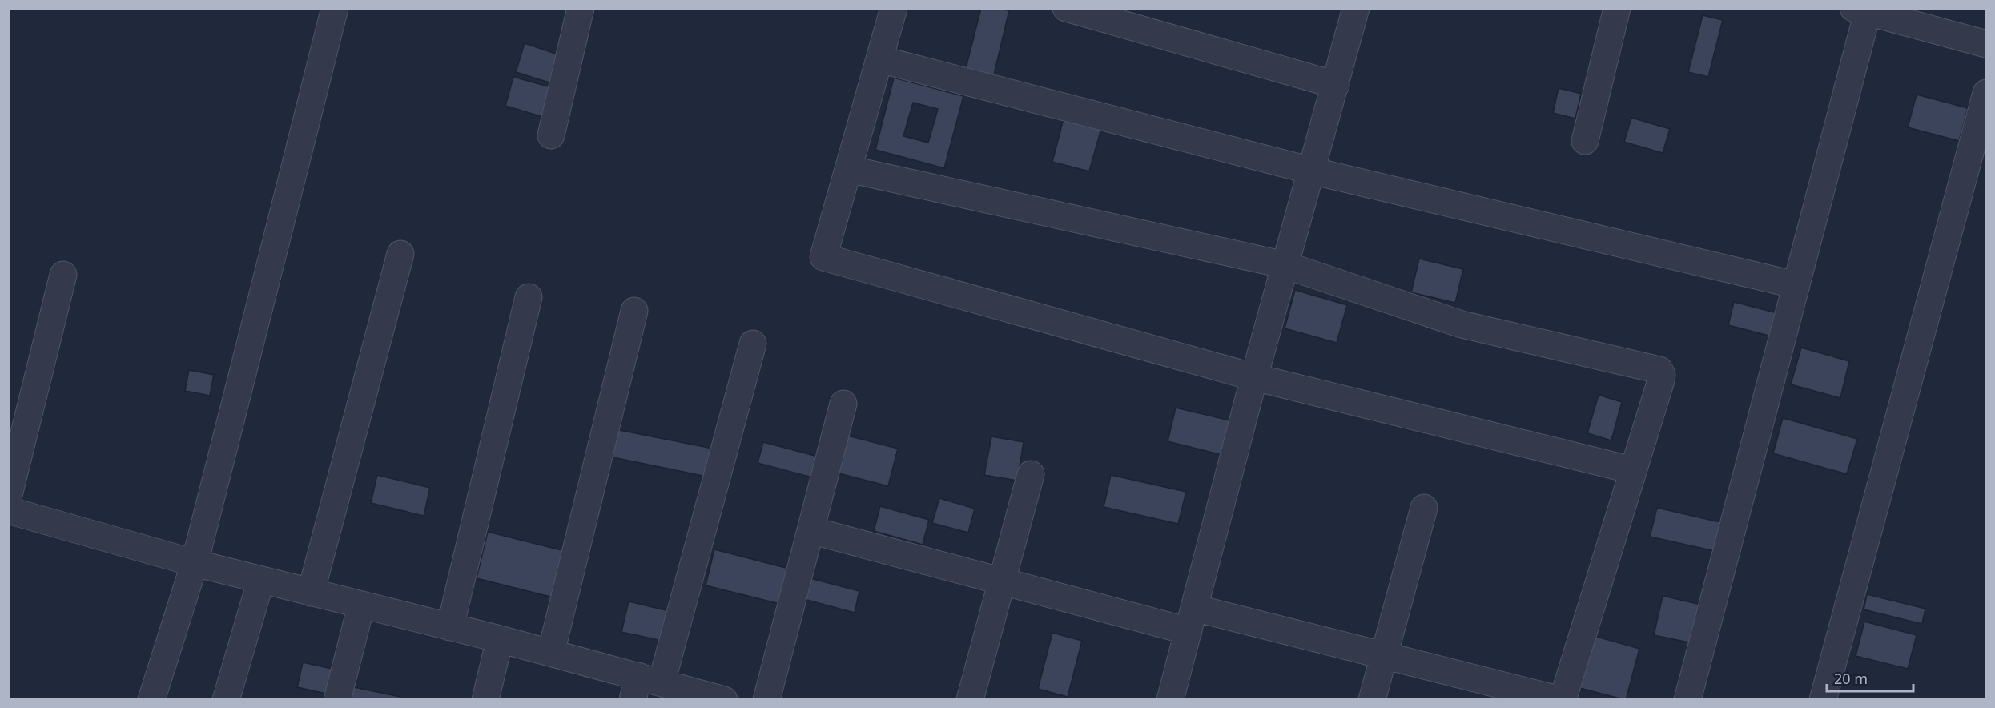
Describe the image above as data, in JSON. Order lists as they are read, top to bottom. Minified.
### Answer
{"scale_bar":"20 m"}
